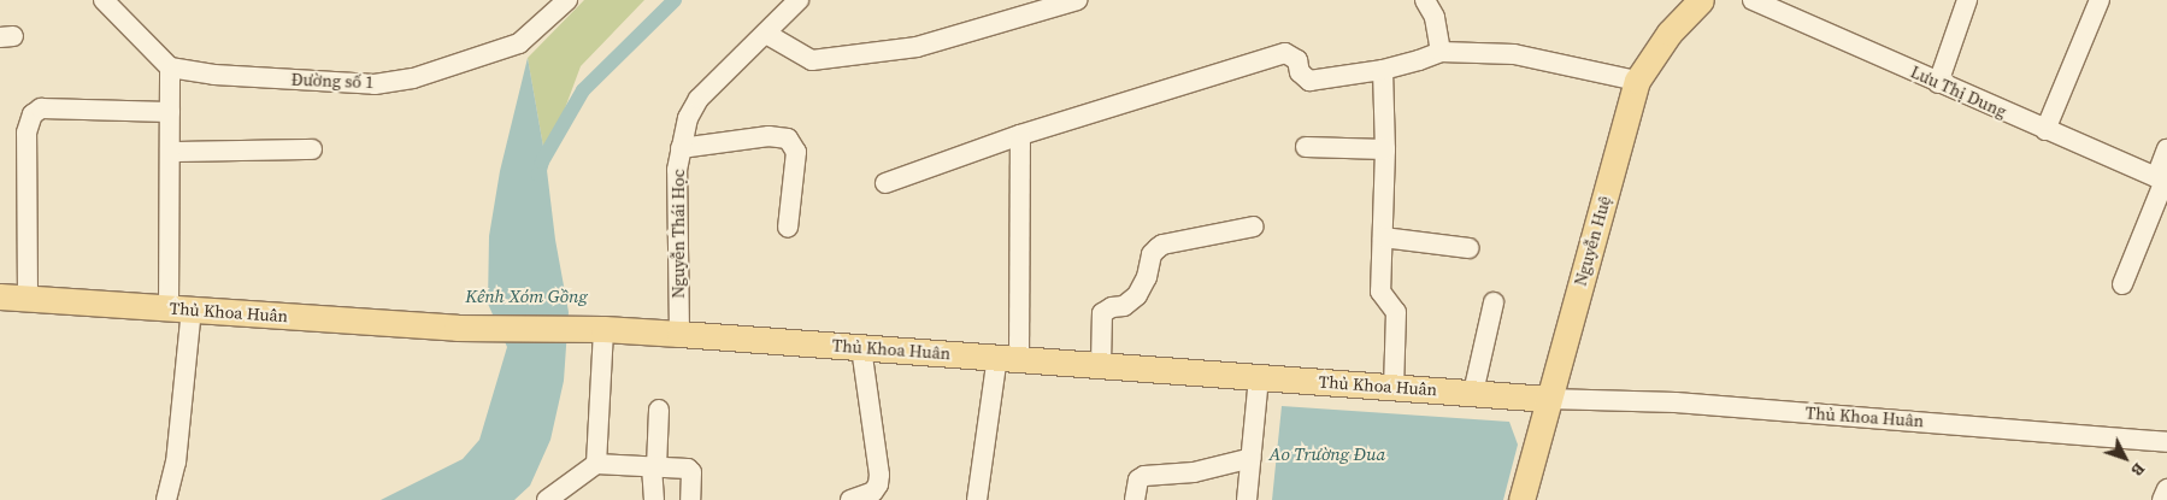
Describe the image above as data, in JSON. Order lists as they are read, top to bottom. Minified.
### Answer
{"streets":{"main road":["Nguyễn Huệ","Thủ Khoa Huân"],"street":["Đường số 1","Lưu Thị Dung","Nguyễn Thái Học"]},"crossings":[["Nguyễn Thái Học","Thủ Khoa Huân"],["Nguyễn Huệ","Thủ Khoa Huân"]],"water":["Kênh Xóm Gồng","Ao Trường Đua"],"north":"bottom right"}
